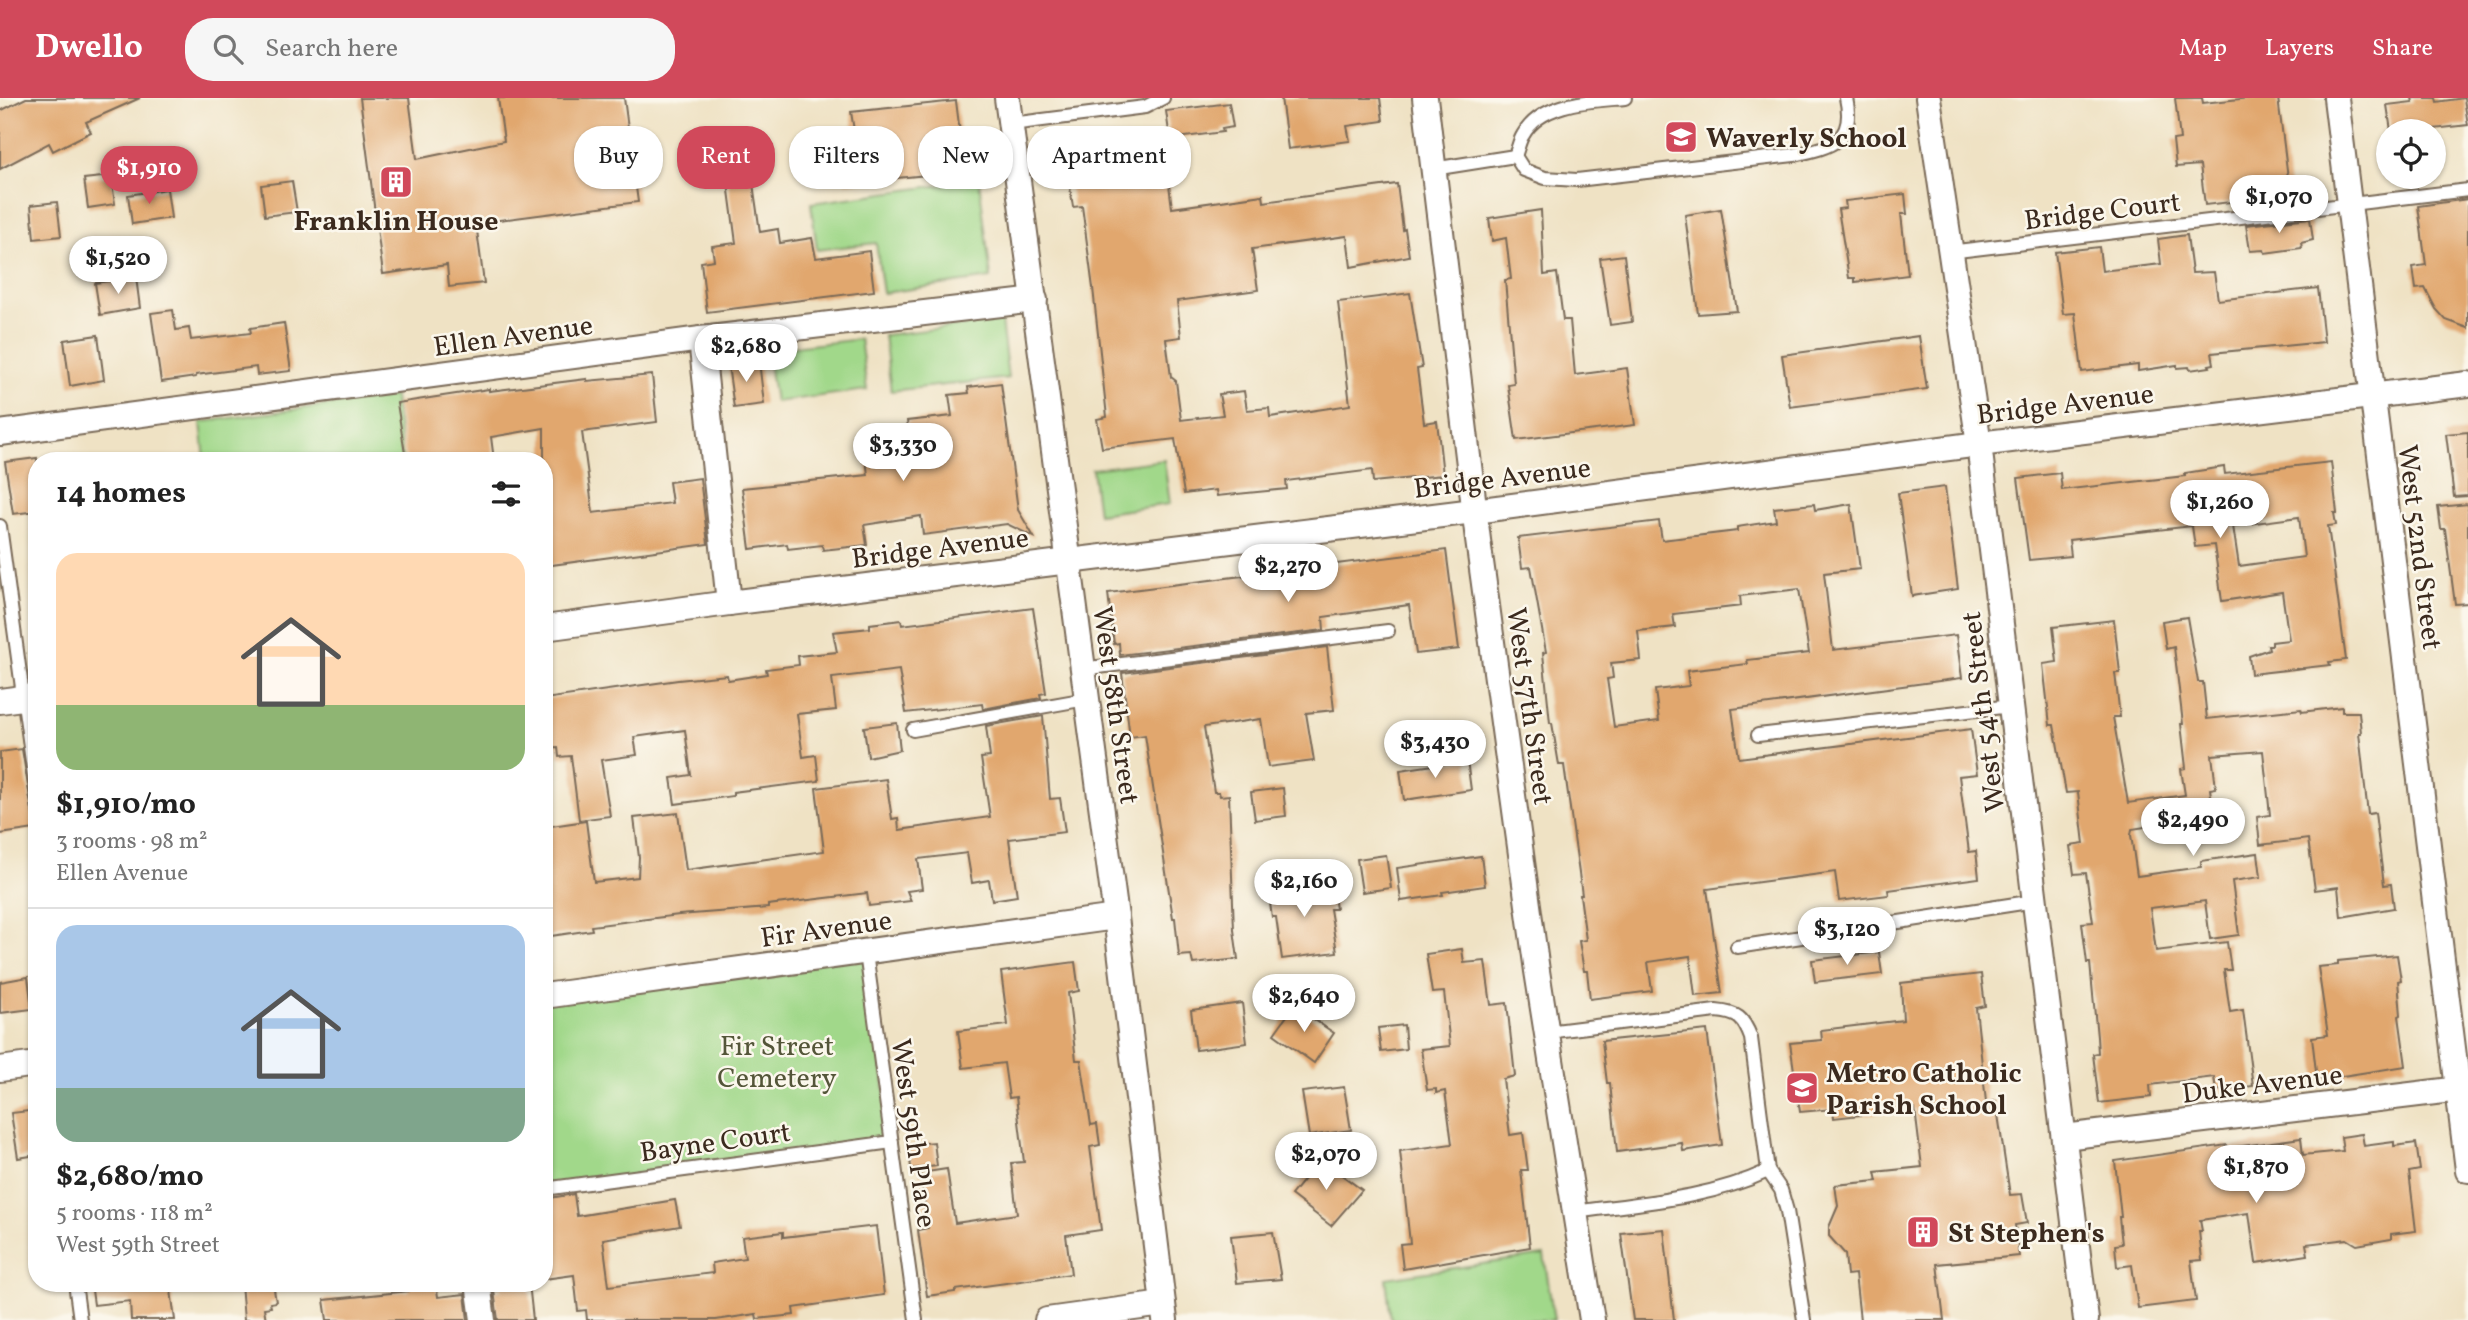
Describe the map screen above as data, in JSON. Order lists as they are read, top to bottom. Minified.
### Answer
{"streets":{"street":["Ellen Avenue","Bridge Avenue","West 52nd Street","West 58th Street","West 57th Street","West 54th Street","Fir Avenue","Duke Avenue"],"lane":["Bridge Court","West 59th Place","Bayne Court"]},"crossings":[["Bridge Court","West 52nd Street"],["Bridge Court","West 54th Street"],["Ellen Avenue","West 58th Street"],["Bridge Avenue","West 52nd Street"],["Bridge Avenue","West 58th Street"],["Bridge Avenue","West 57th Street"],["Bridge Avenue","West 54th Street"],["West 52nd Street","Duke Avenue"],["West 58th Street","Fir Avenue"],["West 54th Street","Duke Avenue"],["Fir Avenue","West 59th Place"],["West 59th Place","Bayne Court"]],"parks":["Fir Street Cemetery"],"places":{"school or university":["Waverly School","Metro Catholic Parish School"],"building":["Franklin House","St Stephen's"]},"page":{"header":"Dwello","search":"Search here","nav":["Map","Layers","Share"],"chip":["Buy","Rent","Filters","New","Apartment"],"price":["$1,910","$1,070","$1,520","$2,680","$3,330","$1,260","$2,270","$3,430","$2,490","$2,160","$3,120","$2,640","$2,070","$1,870"],"heading":"14 homes","list":[{"name":"$1,910/mo","note":"3 rooms · 98 m² · Ellen Avenue"},{"name":"$2,680/mo","note":"5 rooms · 118 m² · West 59th Street"}]}}
